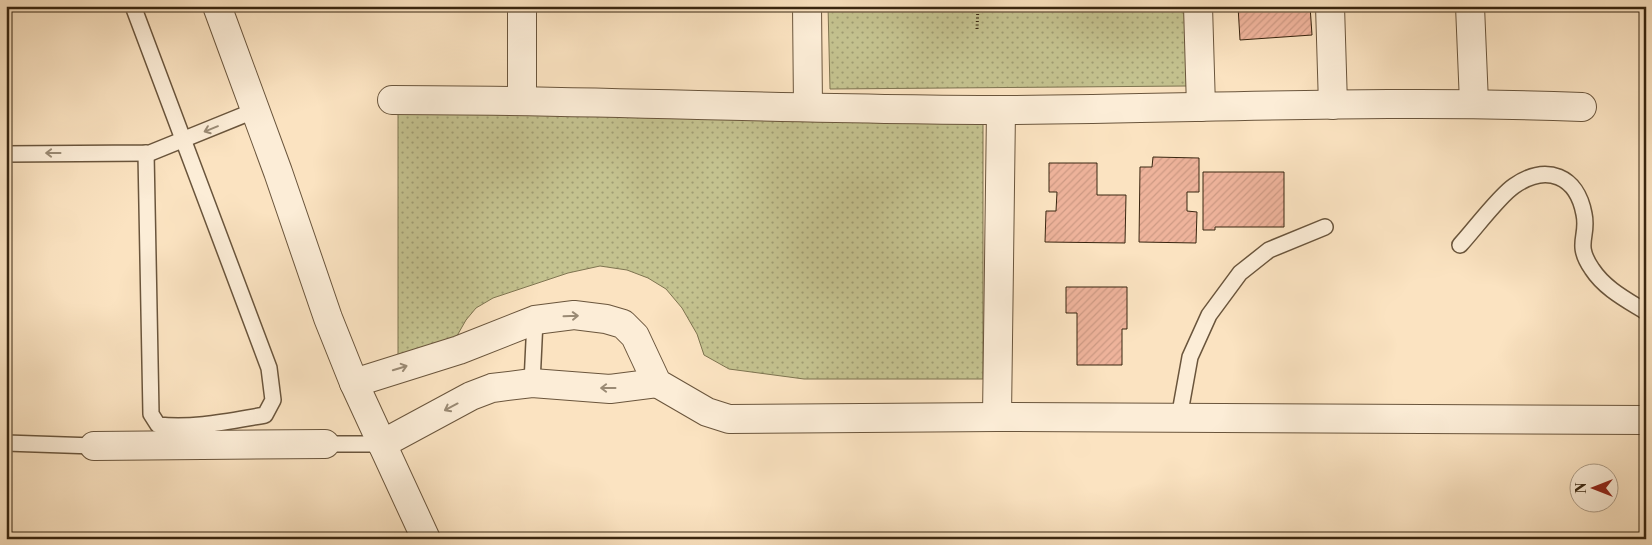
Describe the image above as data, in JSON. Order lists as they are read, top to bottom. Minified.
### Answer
{"north":"left"}
